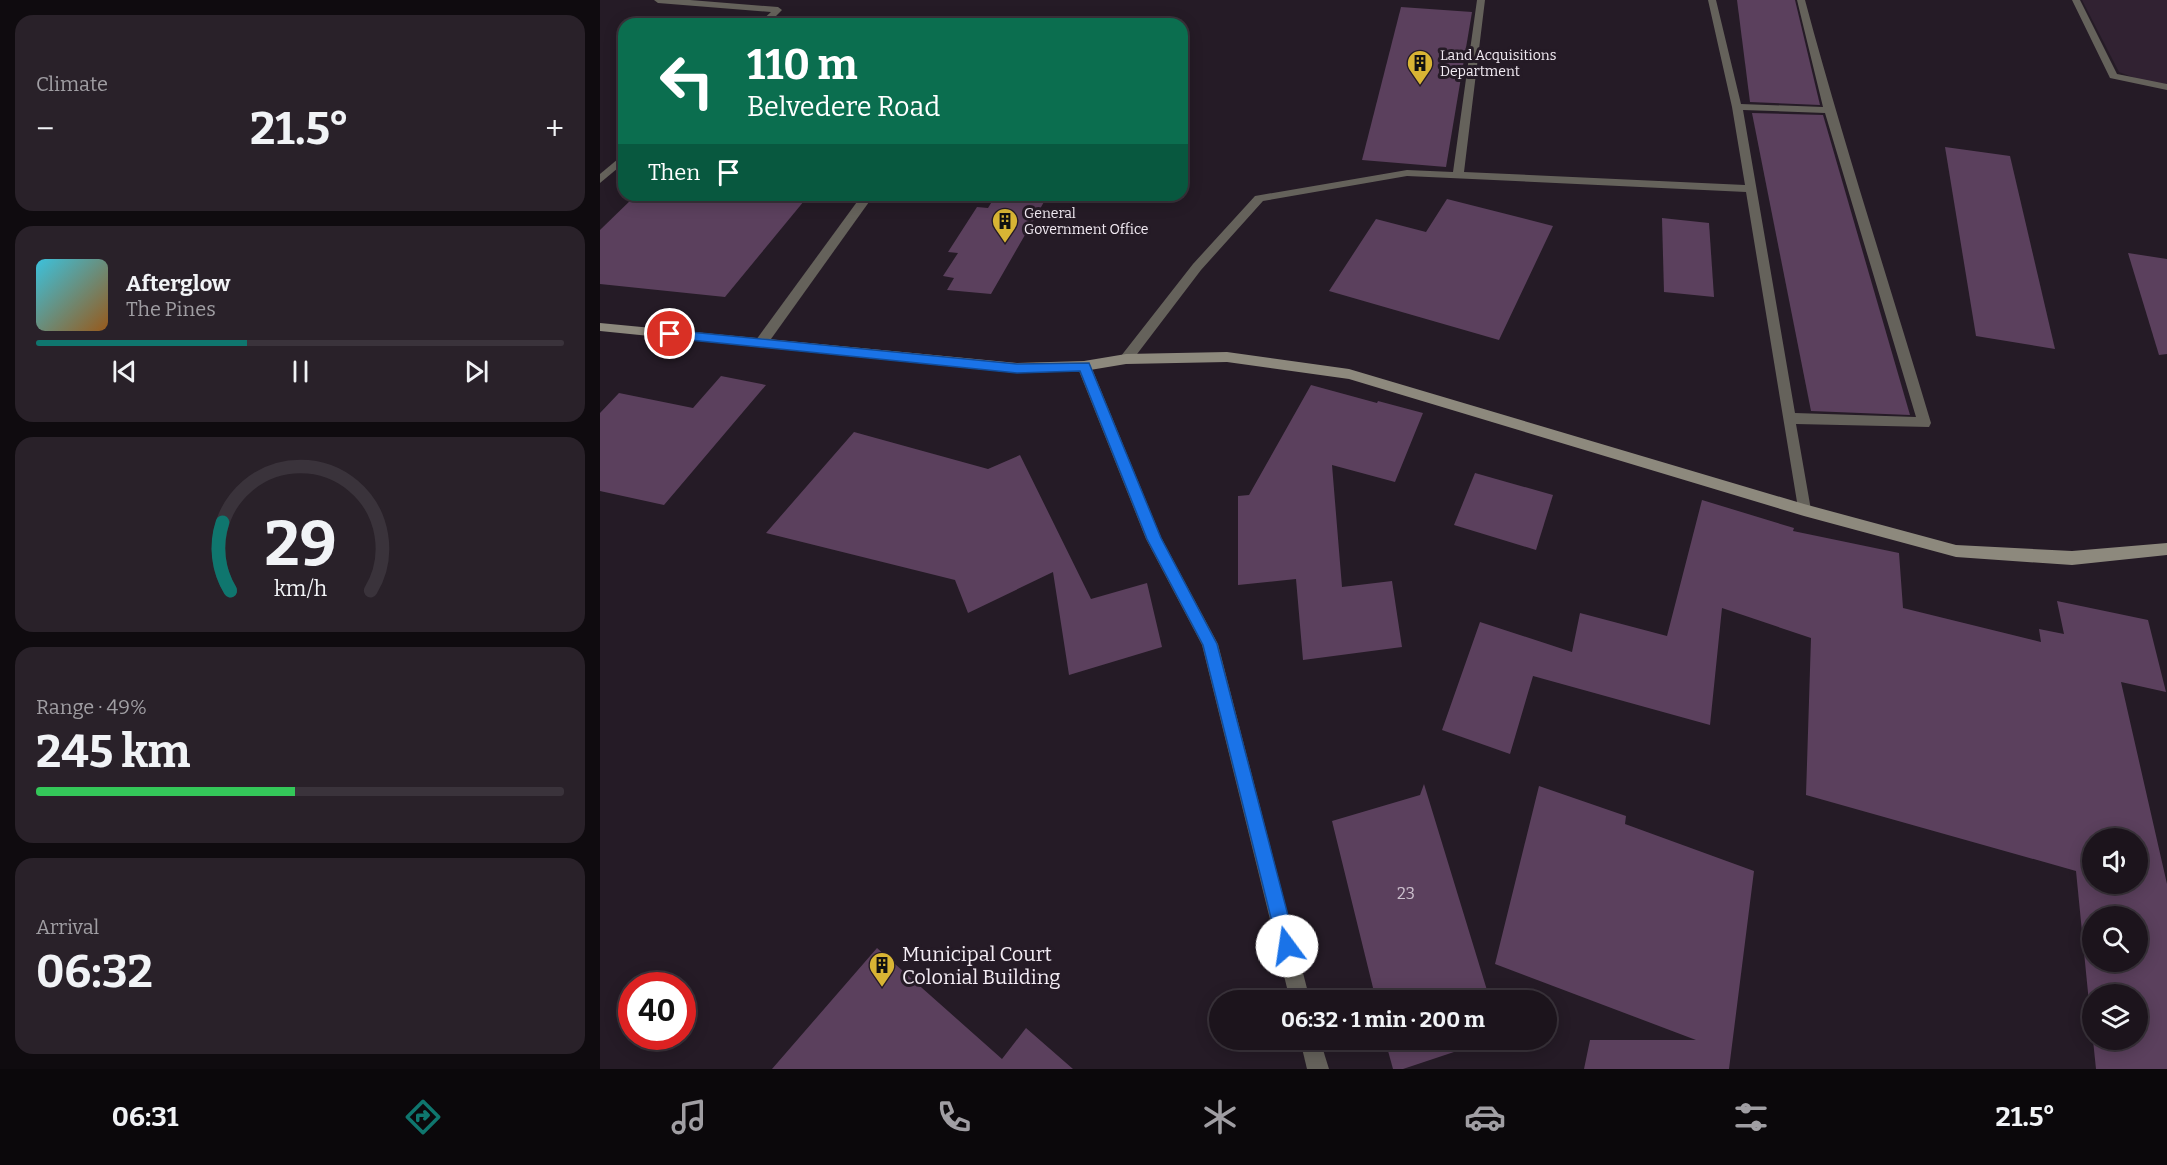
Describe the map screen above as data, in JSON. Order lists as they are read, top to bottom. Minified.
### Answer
{"places":{"building":["Land Acquisitions Department","General Government Office","Municipal Court Colonial Building"]},"house_numbers":["23"],"page":{"tile":["Climate",["Range · 49%","245 km"],["Arrival","06:32"]],"turn":["110 m","Belvedere Road"],"heat":["−","21.5°","+"],"then":"Then","song":["Afterglow","The Pines"],"limit":"40","trip":"06:32 · 1 min · 200 m","tabs":["06:31","21.5°"],"gauge":["29","km/h"]}}
